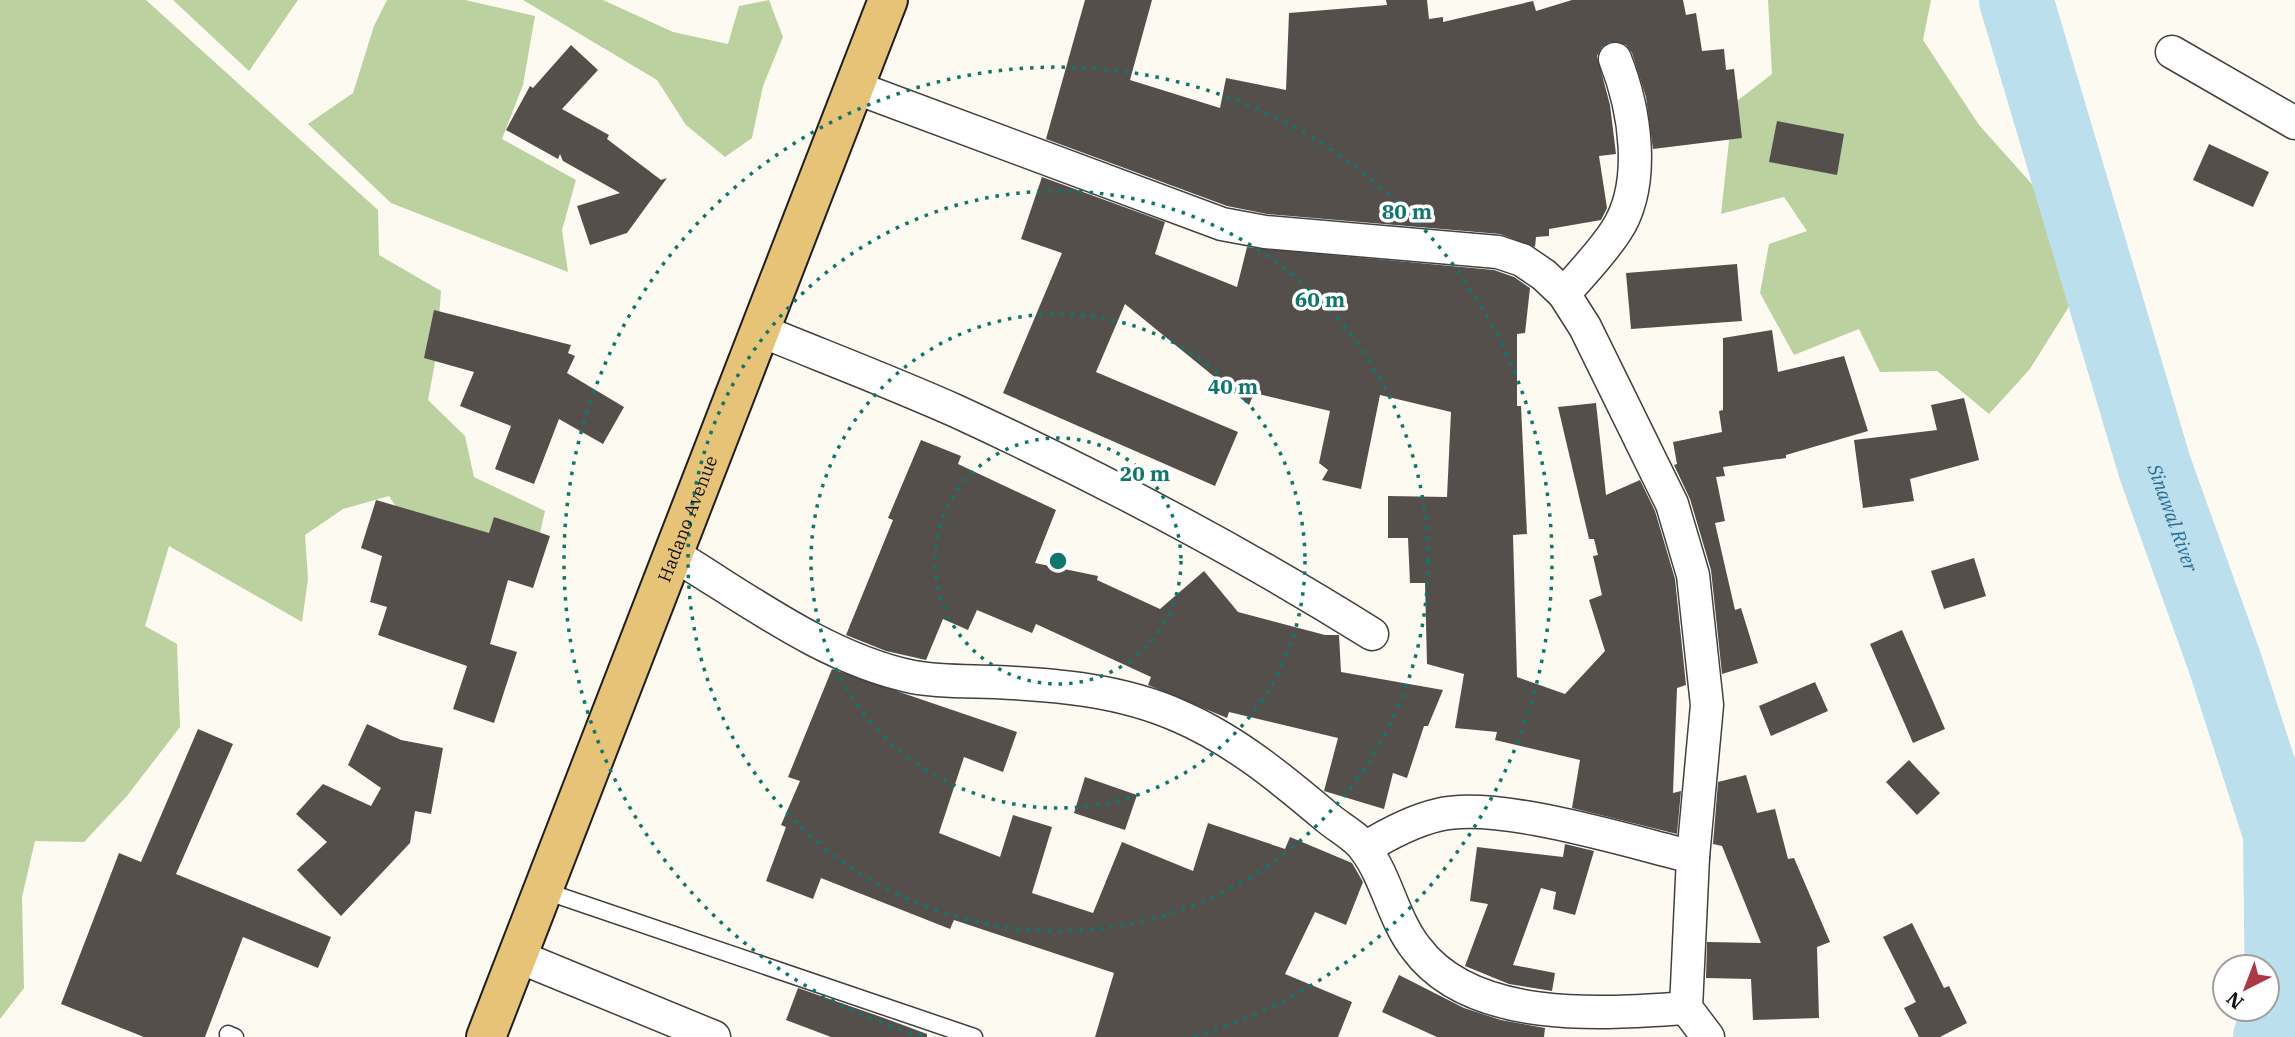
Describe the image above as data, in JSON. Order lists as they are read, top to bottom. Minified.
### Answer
{"streets":{"main road":["Hadano Avenue"]},"water":["Sinawal River"],"north":"bottom left","rings":["80 m","60 m","40 m","20 m"]}
